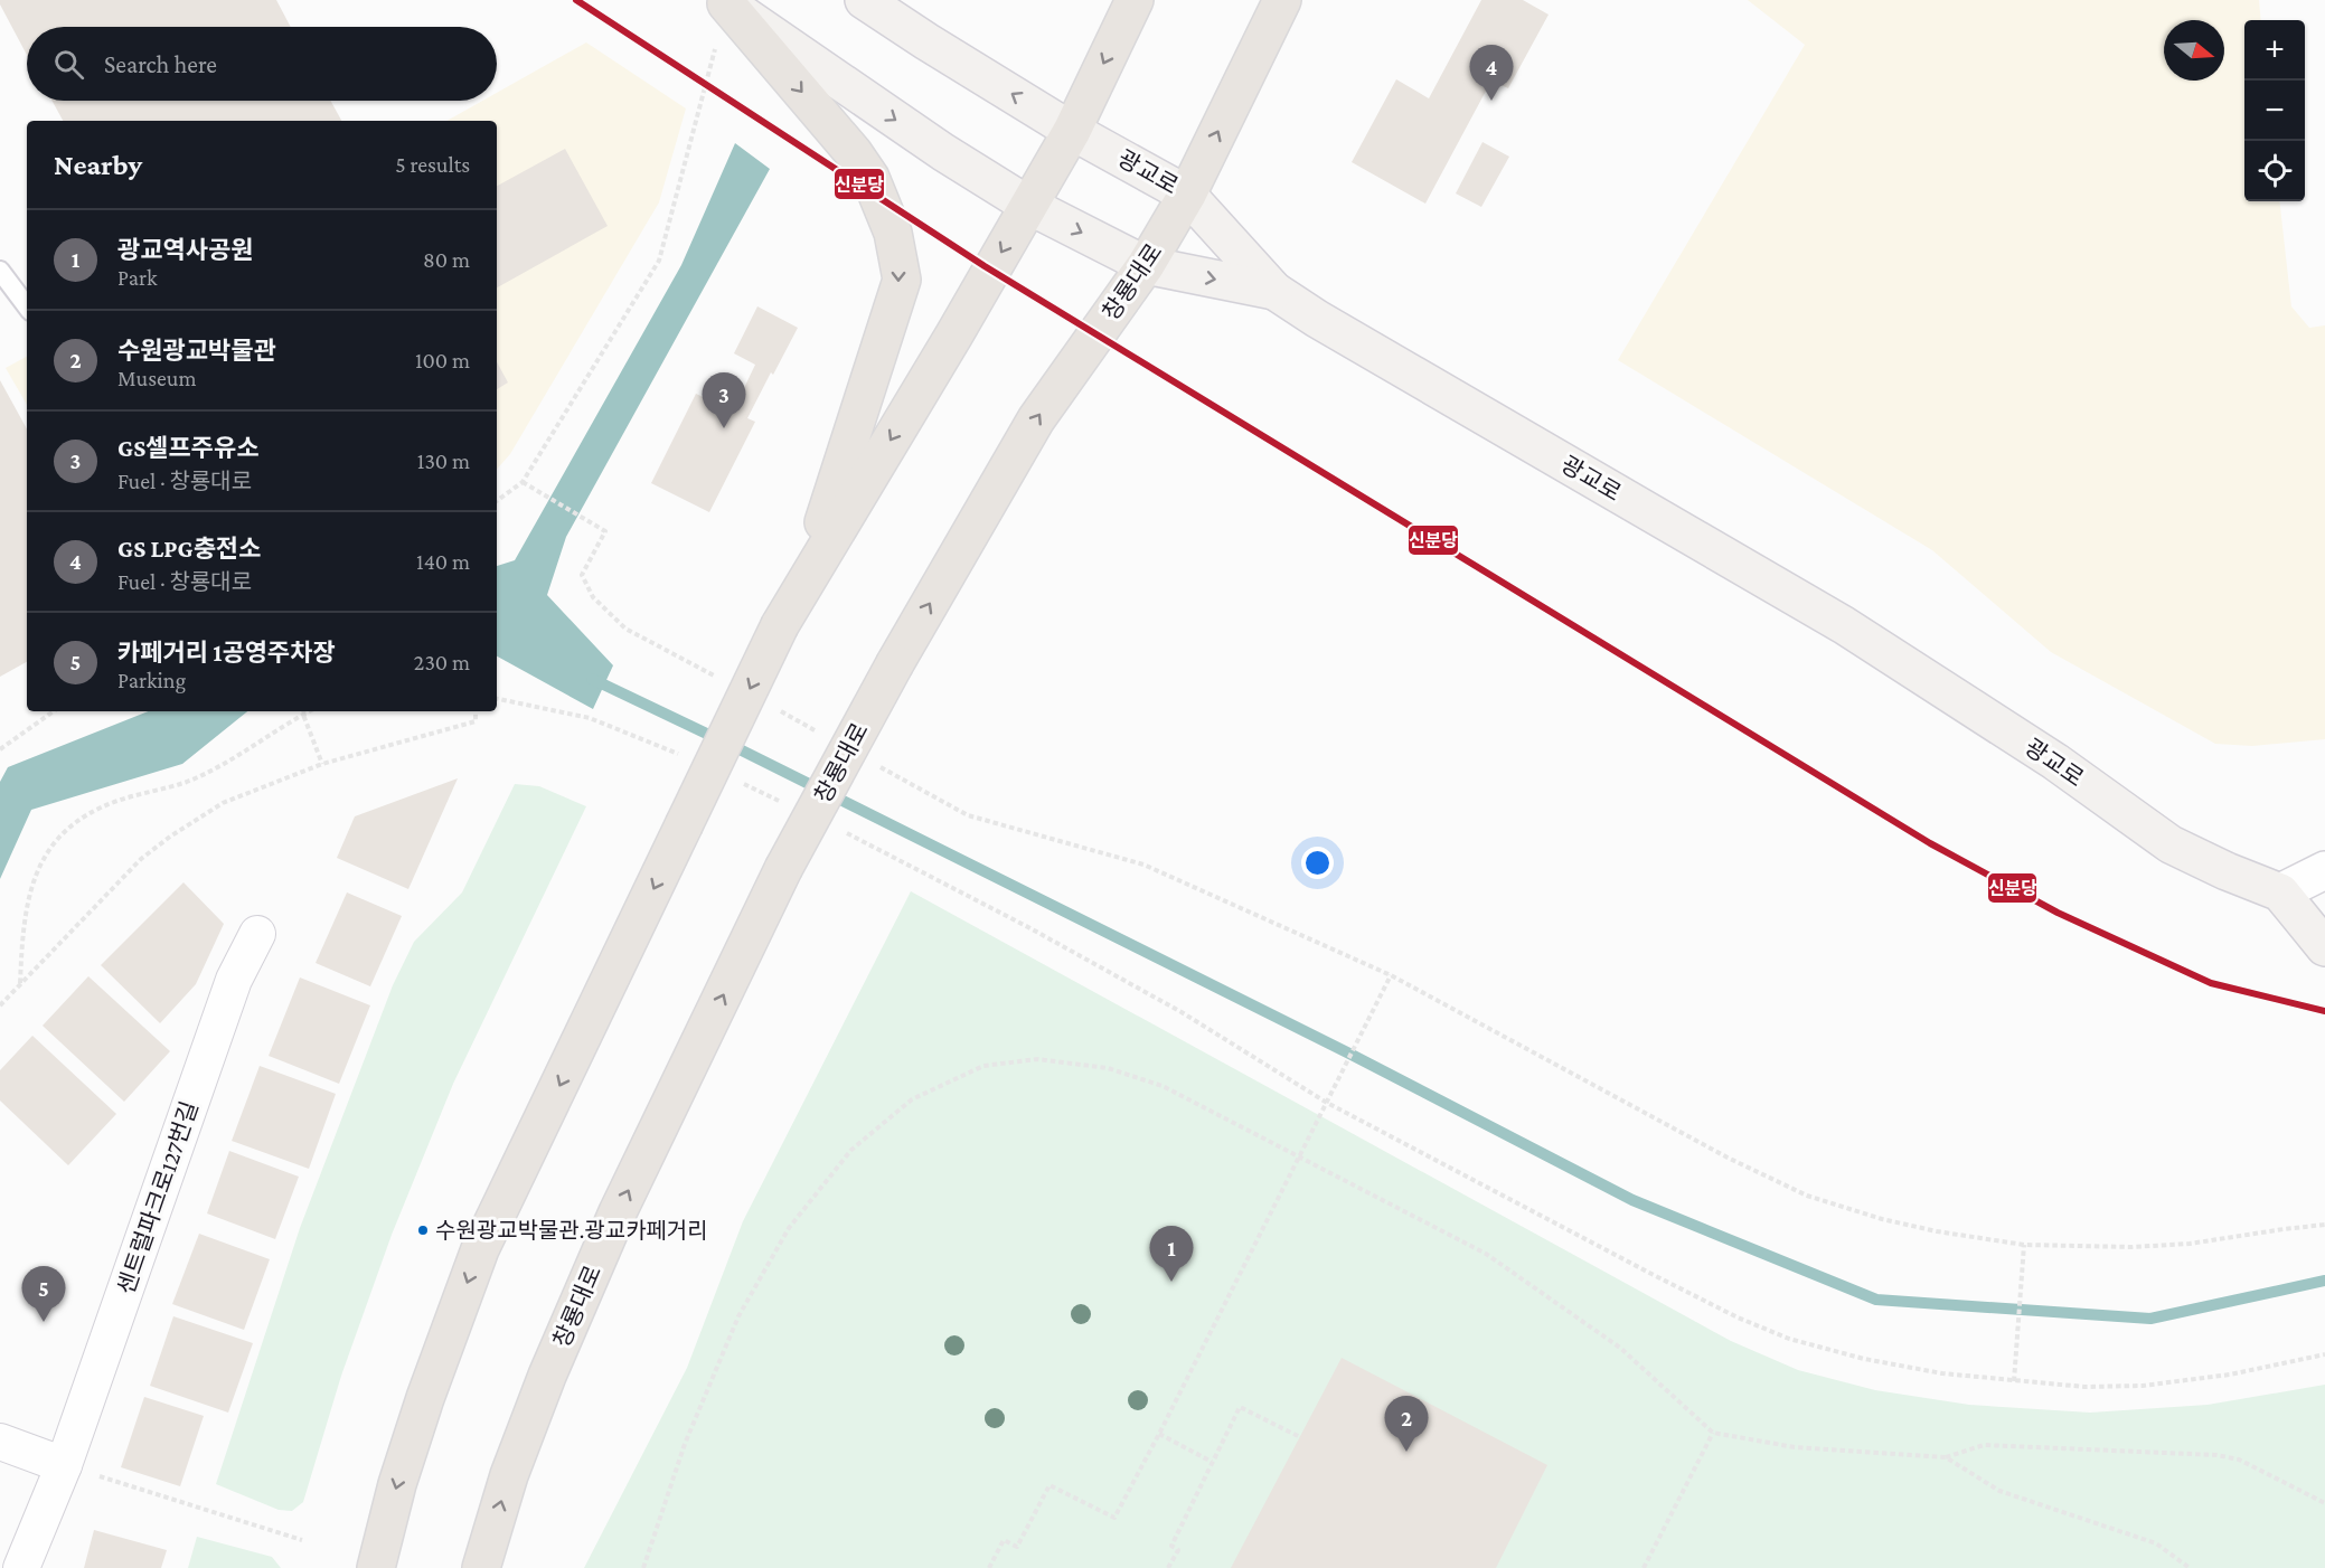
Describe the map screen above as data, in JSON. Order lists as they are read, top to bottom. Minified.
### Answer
{"streets":{"main road":["광교로","창룡대로"],"street":["센트럴파크로127번길"]},"crossings":[["광교로","창룡대로"]],"places":["수원광교박물관.광교카페거리"],"lines":["transit line 신분당"],"north":"right","page":{"map_buttons":["+","−"],"search":"Search here","pins":["4","3","1","5","2"],"heading":["Nearby","5 results"],"list":[{"mark":"1","name":"광교역사공원","note":"Park","value":"80 m"},{"mark":"2","name":"수원광교박물관","note":"Museum","value":"100 m"},{"mark":"3","name":"GS셀프주유소","note":"Fuel · 창룡대로","value":"130 m"},{"mark":"4","name":"GS LPG충전소","note":"Fuel · 창룡대로","value":"140 m"},{"mark":"5","name":"카페거리 1공영주차장","note":"Parking","value":"230 m"}]}}
